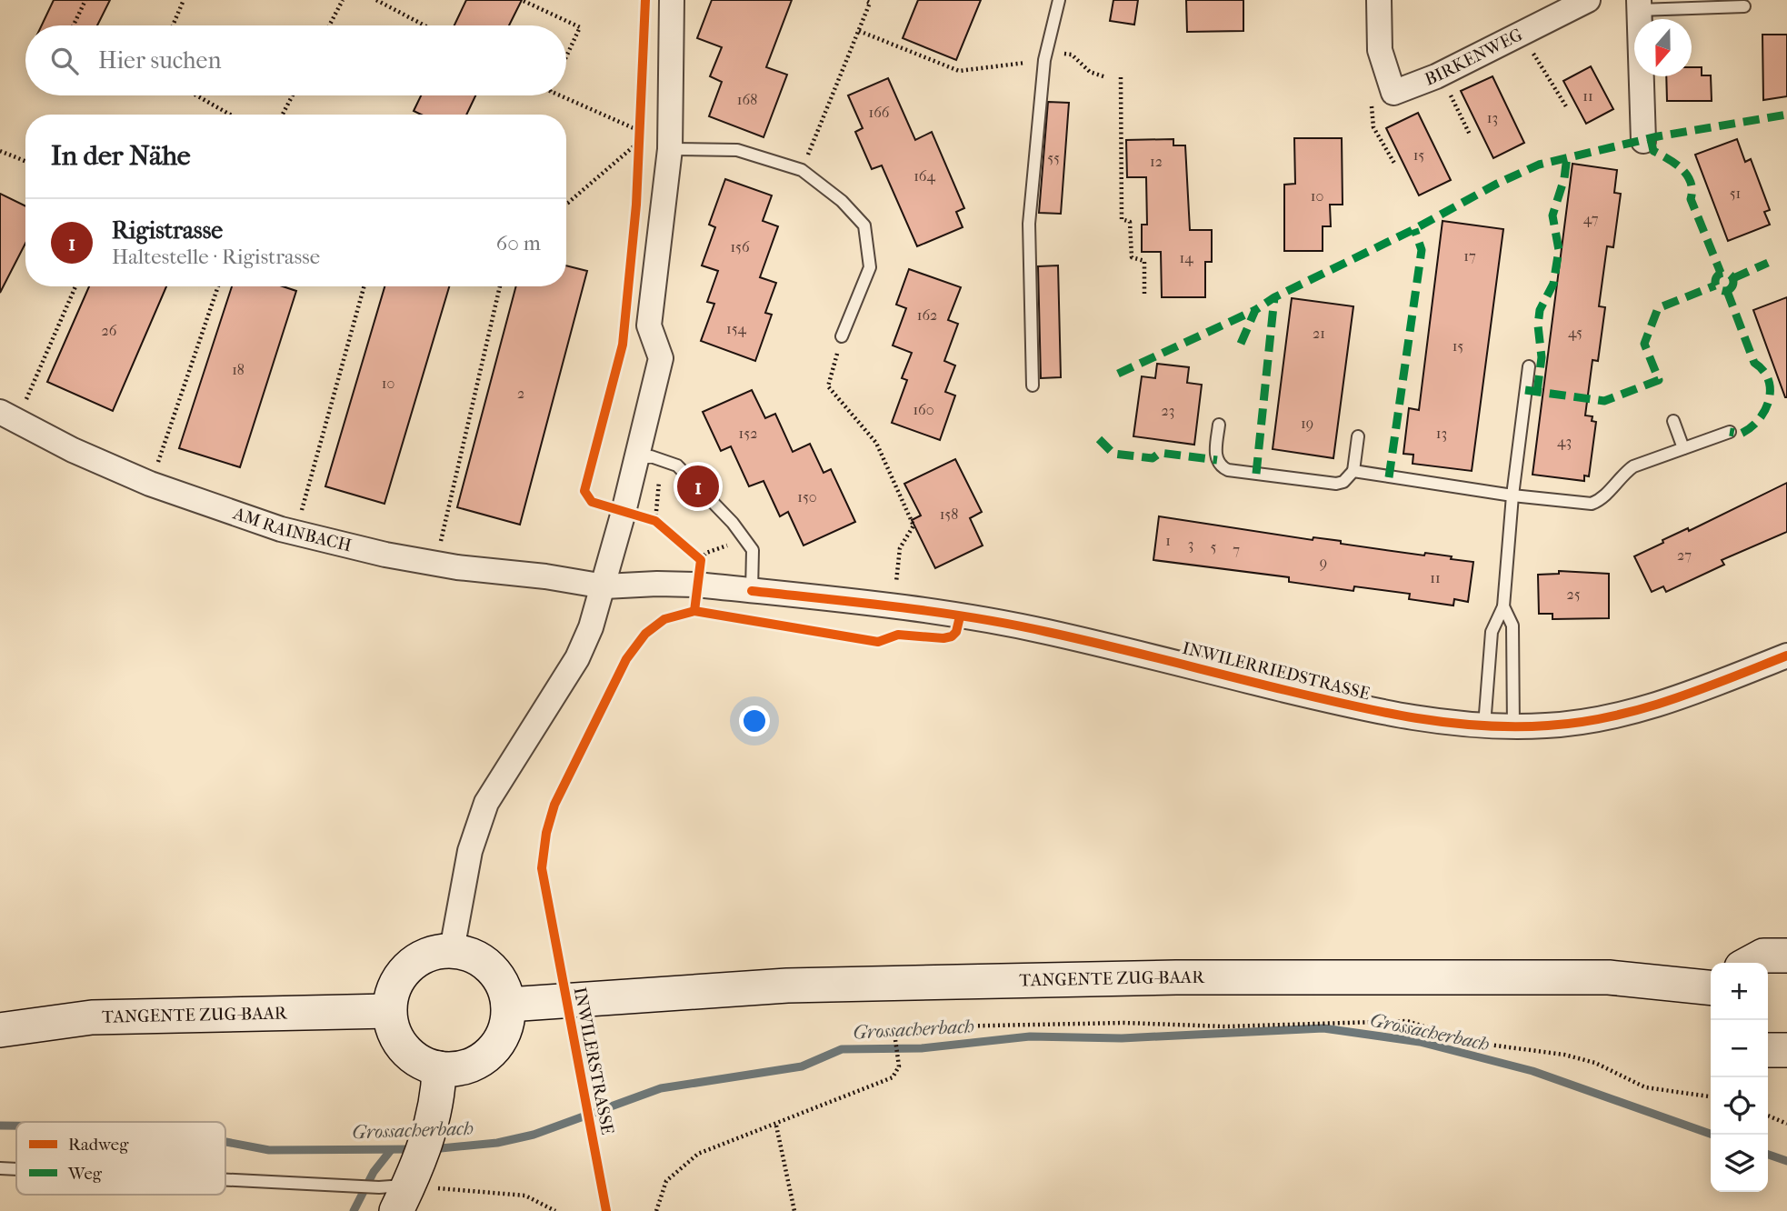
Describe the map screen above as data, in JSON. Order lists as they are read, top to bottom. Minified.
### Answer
{"streets":{"main road":["TANGENTE ZUG-BAAR"],"street":["BIRKENWEG","AM RAINBACH","INWILERRIEDSTRASSE"],"cycle path":["INWILERSTRASSE"]},"crossings":[["AM RAINBACH","INWILERRIEDSTRASSE"]],"water":["Grossacherbach"],"house_numbers":["11","168","166","13","15","55","12","164","51","10","47","156","17","14","162","154","26","45","21","15","18","10","2","160","23","19","152","13","43","150","158","1","3","5","7","27","9","11","25"],"legend":["Radweg","Weg"],"north":"bottom","page":{"search":"Hier suchen","heading":"In der Nähe","list":[{"mark":"1","name":"Rigistrasse","note":"Haltestelle · Rigistrasse","value":"60 m"}],"pins":"1","map_buttons":["+","−"]}}
